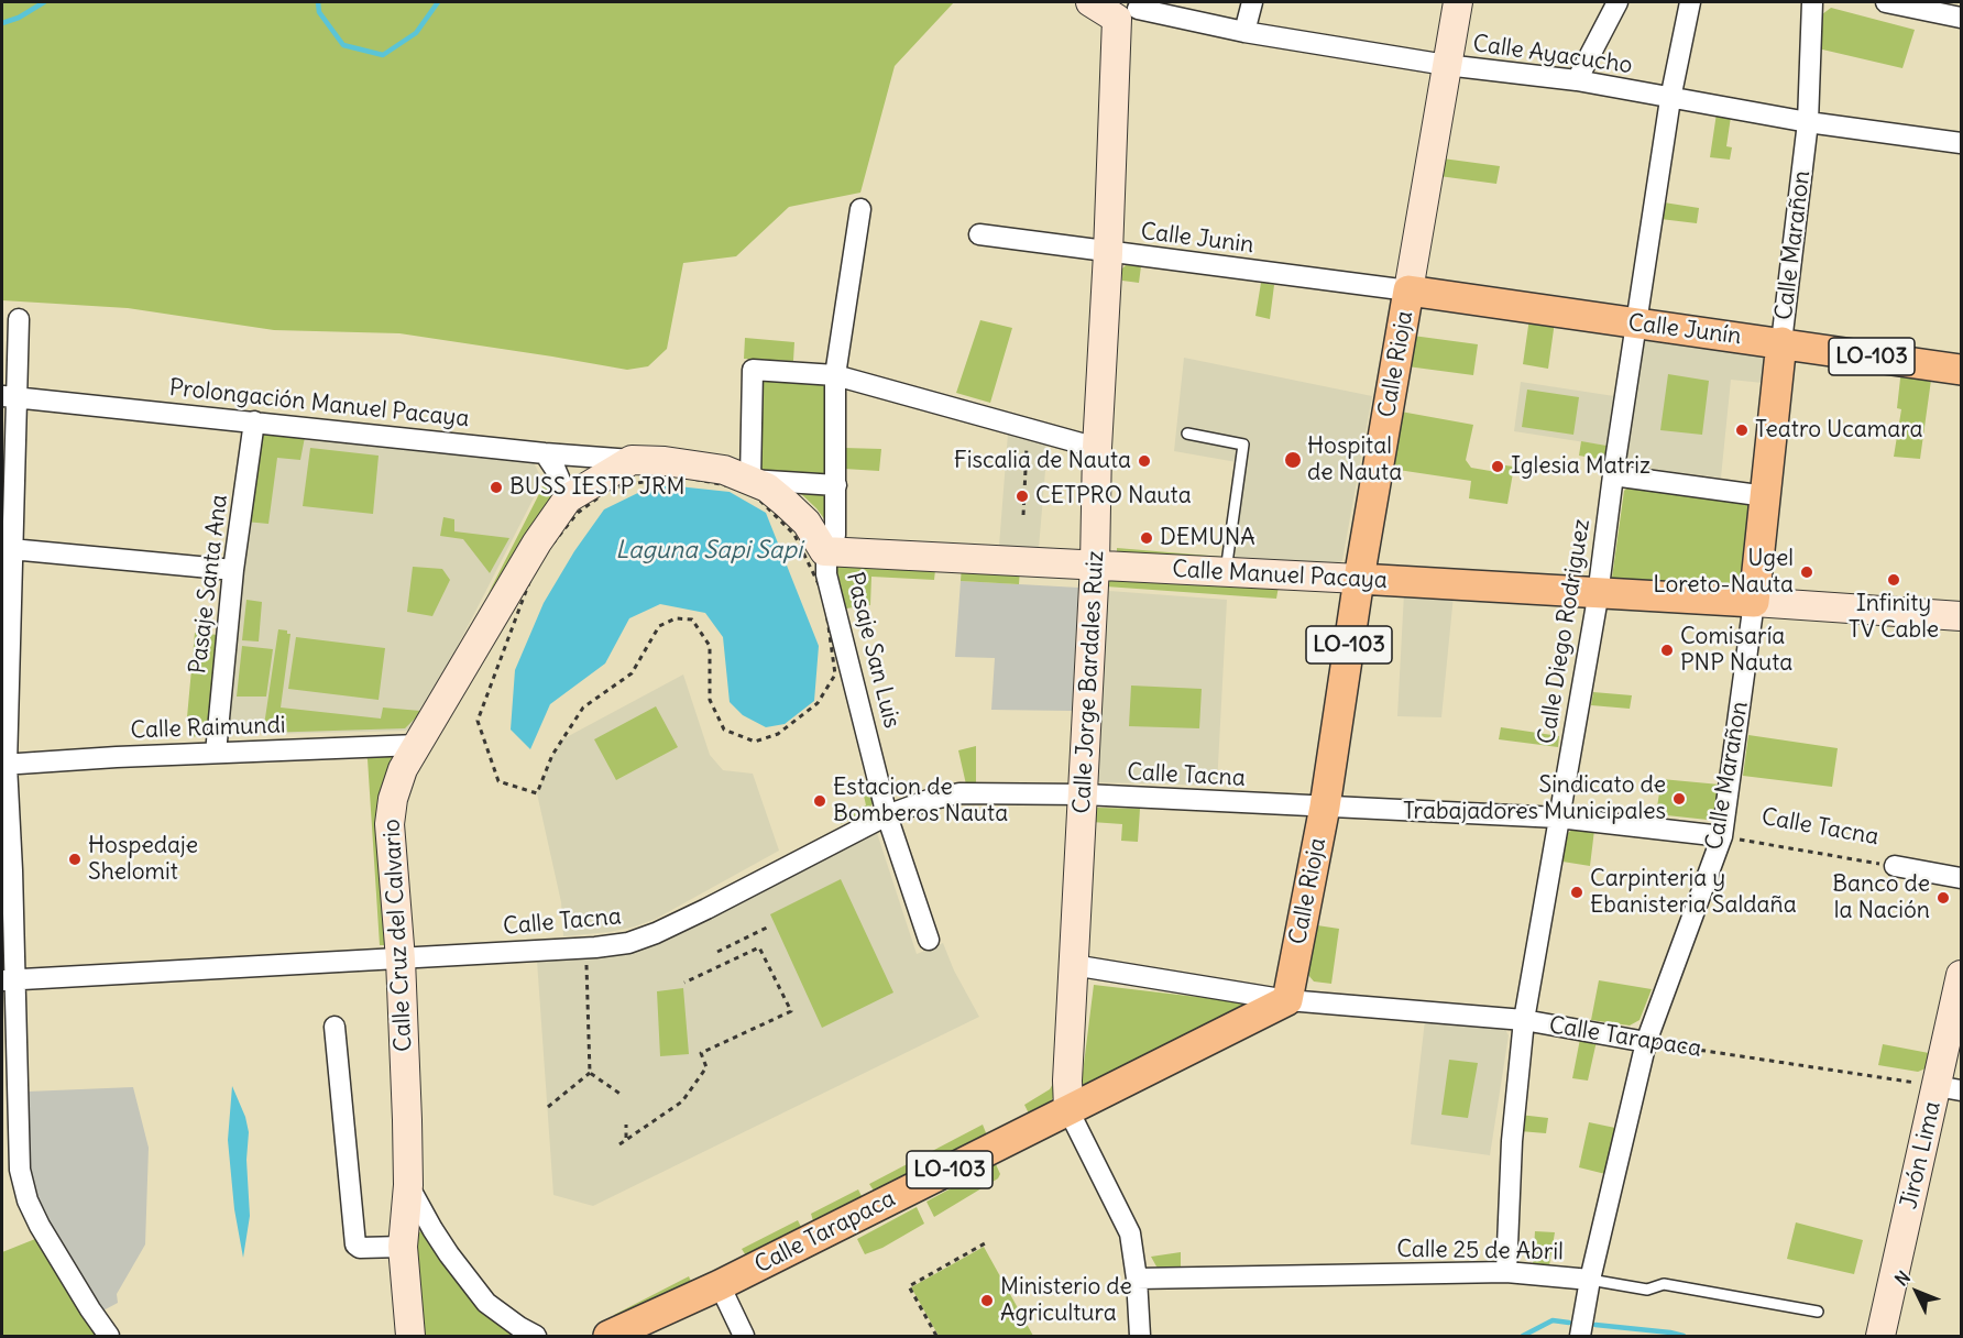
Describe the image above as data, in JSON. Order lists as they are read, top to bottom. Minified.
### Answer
{"streets":{"main road":["Calle Marañon","Calle Junín","LO-103","Calle Rioja","Calle Manuel Pacaya","Calle Tarapaca"],"street":["Calle Ayacucho","Calle Junin","Prolongación Manuel Pacaya","Pasaje Santa Ana","Calle Diego Rodriguez","Pasaje San Luis","Calle Jorge Bardales Ruiz","Calle Raimundi","Calle Tacna","Calle Cruz del Calvario","Jirón Lima","Calle 25 de Abril"]},"crossings":[["Calle Ayacucho","Calle Marañon"],["Calle Ayacucho","Calle Rioja"],["Calle Ayacucho","Calle Diego Rodriguez"],["Calle Junin","Calle Junín"],["Calle Junin","Calle Rioja"],["Calle Junin","Calle Jorge Bardales Ruiz"],["Calle Marañon","Calle Junín"],["Calle Marañon","Calle Manuel Pacaya"],["Calle Marañon","Calle Tacna"],["Calle Marañon","Calle Tarapaca"],["Calle Marañon","Calle 25 de Abril"],["Calle Junín","Calle Rioja"],["Calle Junín","Calle Diego Rodriguez"],["Calle Rioja","Calle Manuel Pacaya"],["Calle Rioja","Calle Tacna"],["Calle Rioja","Calle Tarapaca"],["Prolongación Manuel Pacaya","Pasaje Santa Ana"],["Prolongación Manuel Pacaya","Calle Cruz del Calvario"],["Calle Manuel Pacaya","Calle Diego Rodriguez"],["Calle Manuel Pacaya","Pasaje San Luis"],["Calle Manuel Pacaya","Calle Jorge Bardales Ruiz"],["Pasaje Santa Ana","Calle Raimundi"],["Calle Diego Rodriguez","Calle Tacna"],["Calle Diego Rodriguez","Calle Tarapaca"],["Calle Diego Rodriguez","Calle 25 de Abril"],["Pasaje San Luis","Calle Tacna"],["Calle Jorge Bardales Ruiz","Calle Tacna"],["Calle Jorge Bardales Ruiz","Calle Tarapaca"],["Calle Raimundi","Calle Cruz del Calvario"],["Calle Tacna","Calle Cruz del Calvario"],["Calle Tarapaca","Jirón Lima"]],"water":["Laguna Sapi Sapi"],"places":["Teatro Ucamara","Hospital de Nauta","Fiscalia de Nauta","Iglesia Matriz","BUSS IESTP JRM","CETPRO Nauta","DEMUNA","Ugel Loreto-Nauta","Infinity TV Cable","Comisaría PNP Nauta","Sindicato de Trabajadores Municipales","Estacion de Bomberos Nauta","Hospedaje Shelomit","Carpinteria y Ebanisteria Saldaña","Banco de la Nación","Ministerio de Agricultura"],"north":"top left"}
